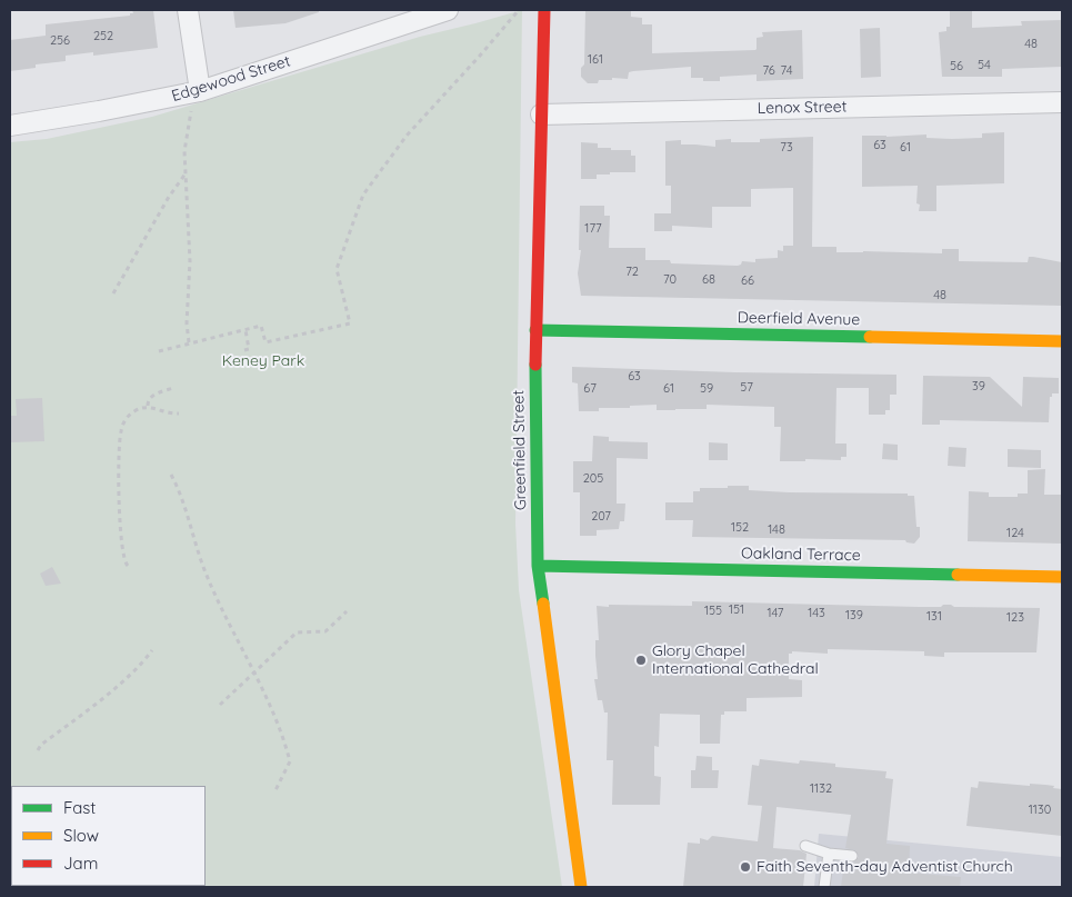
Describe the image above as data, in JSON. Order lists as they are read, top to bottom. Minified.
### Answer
{"streets":{"street":["Edgewood Street","Lenox Street","Deerfield Avenue","Greenfield Street","Oakland Terrace"]},"crossings":[["Lenox Street","Greenfield Street"],["Deerfield Avenue","Greenfield Street"],["Greenfield Street","Oakland Terrace"]],"parks":["Keney Park"],"places":["Glory Chapel International Cathedral","Faith Seventh-day Adventist Church"],"house_numbers":["252","256","48","161","54","56","76","74","63","73","61","177","72","70","68","66","48","63","39","57","67","61","59","205","207","152","148","124","151","155","147","143","139","131","123","1132","1130"],"legend":["Fast","Slow","Jam"]}
